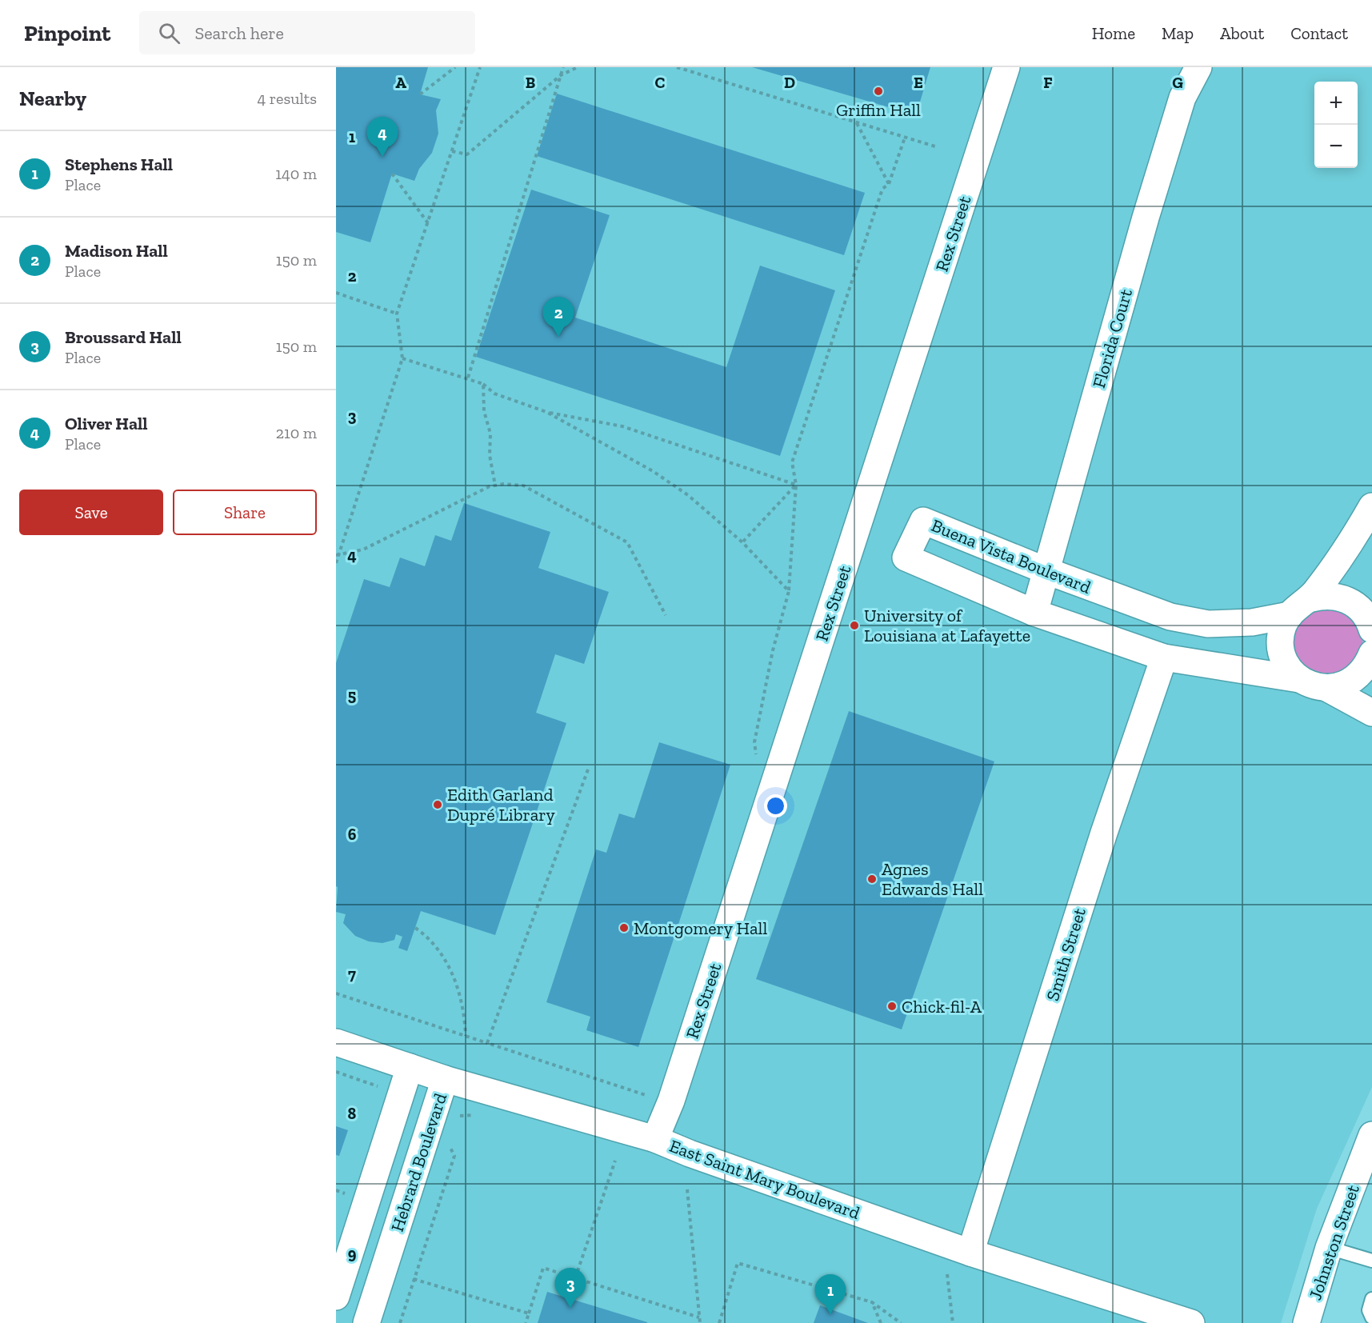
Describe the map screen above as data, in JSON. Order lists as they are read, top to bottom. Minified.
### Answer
{"streets":{"street":["Rex Street","Florida Court","Buena Vista Boulevard","Smith Street","Hebrard Boulevard","East Saint Mary Boulevard","Johnston Street"]},"crossings":[["Rex Street","East Saint Mary Boulevard"],["Florida Court","Buena Vista Boulevard"],["Buena Vista Boulevard","Smith Street"],["Smith Street","East Saint Mary Boulevard"],["Hebrard Boulevard","East Saint Mary Boulevard"]],"places":["Griffin Hall","University of Louisiana at Lafayette","Edith Garland Dupré Library","Agnes Edwards Hall","Montgomery Hall","Chick-fil-A"],"page":{"header":"Pinpoint","search":"Search here","nav":["Home","Map","About","Contact"],"heading":["Nearby","4 results"],"map_buttons":["+","−"],"pins":["4","2","3","1"],"list":[{"mark":"1","name":"Stephens Hall","note":"Place","value":"140 m"},{"mark":"2","name":"Madison Hall","note":"Place","value":"150 m"},{"mark":"3","name":"Broussard Hall","note":"Place","value":"150 m"},{"mark":"4","name":"Oliver Hall","note":"Place","value":"210 m"}],"buttons":["Save","Share"]},"grid":{"columns":["A","B","C","D","E","F","G"],"rows":["1","2","3","4","5","6","7","8","9"]}}
